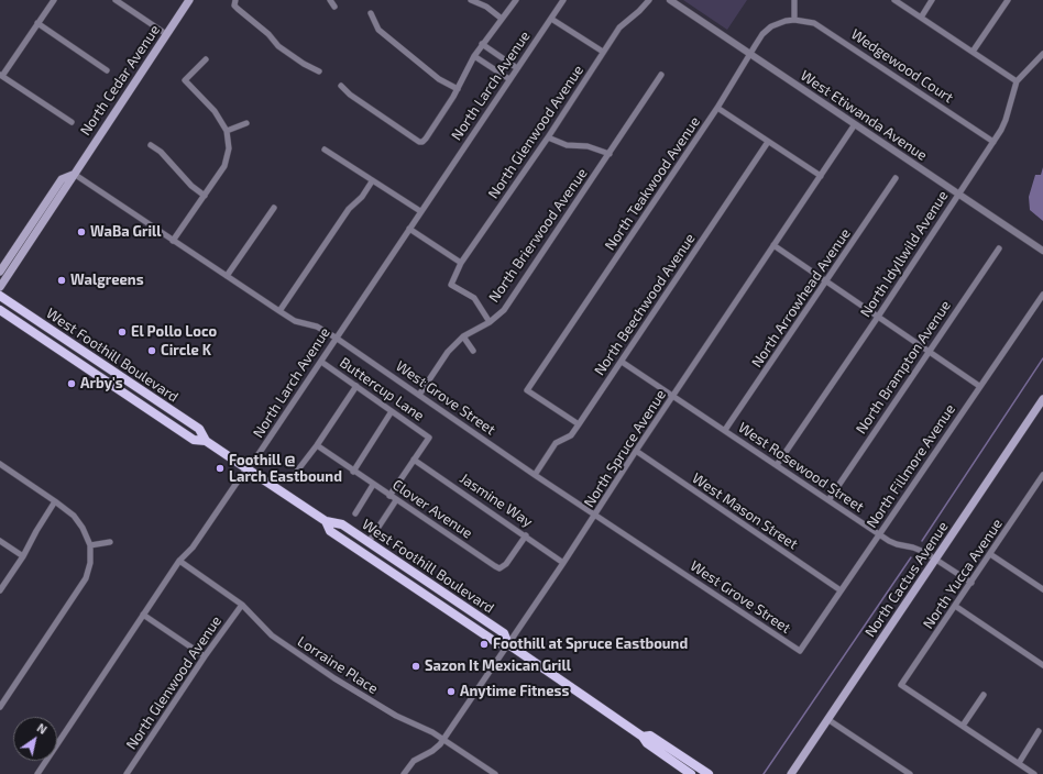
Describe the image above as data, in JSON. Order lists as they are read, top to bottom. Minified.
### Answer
{"streets":{"main road":["North Cedar Avenue","West Foothill Boulevard","North Cactus Avenue"],"street":["Wedgewood Court","North Larch Avenue","West Etiwanda Avenue","North Glenwood Avenue","North Teakwood Avenue","North Brierwood Avenue","North Idyllwild Avenue","North Arrowhead Avenue","North Beechwood Avenue","North Brampton Avenue","Buttercup Lane","West Grove Street","North Spruce Avenue","North Fillmore Avenue","West Rosewood Street","Jasmine Way","Clover Avenue","West Mason Street","North Yucca Avenue","Lorraine Place"]},"crossings":[["Wedgewood Court","North Teakwood Avenue"],["Wedgewood Court","North Idyllwild Avenue"],["North Cedar Avenue","West Grove Street"],["North Larch Avenue","West Foothill Boulevard"],["North Larch Avenue","Buttercup Lane"],["North Larch Avenue","West Grove Street"],["North Larch Avenue","Lorraine Place"],["West Etiwanda Avenue","North Teakwood Avenue"],["West Etiwanda Avenue","North Idyllwild Avenue"],["West Etiwanda Avenue","North Spruce Avenue"],["North Glenwood Avenue","North Brierwood Avenue"],["North Glenwood Avenue","Lorraine Place"],["North Teakwood Avenue","North Beechwood Avenue"],["North Brierwood Avenue","West Grove Street"],["North Idyllwild Avenue","West Rosewood Street"],["North Arrowhead Avenue","West Rosewood Street"],["North Beechwood Avenue","West Grove Street"],["North Beechwood Avenue","West Rosewood Street"],["West Foothill Boulevard","North Spruce Avenue"],["North Brampton Avenue","West Rosewood Street"],["Buttercup Lane","Jasmine Way"],["West Grove Street","North Spruce Avenue"],["West Grove Street","North Fillmore Avenue"],["North Spruce Avenue","West Rosewood Street"],["North Spruce Avenue","Jasmine Way"],["North Spruce Avenue","West Mason Street"],["North Spruce Avenue","Lorraine Place"],["North Fillmore Avenue","West Rosewood Street"],["North Fillmore Avenue","West Mason Street"],["West Rosewood Street","North Yucca Avenue"],["West Rosewood Street","North Cactus Avenue"],["Jasmine Way","Clover Avenue"]],"places":["WaBa Grill","Walgreens","El Pollo Loco","Circle K","Arby's","Foothill @ Larch Eastbound","Foothill at Spruce Eastbound","Sazon It Mexican Grill","Anytime Fitness"],"north":"top right"}
